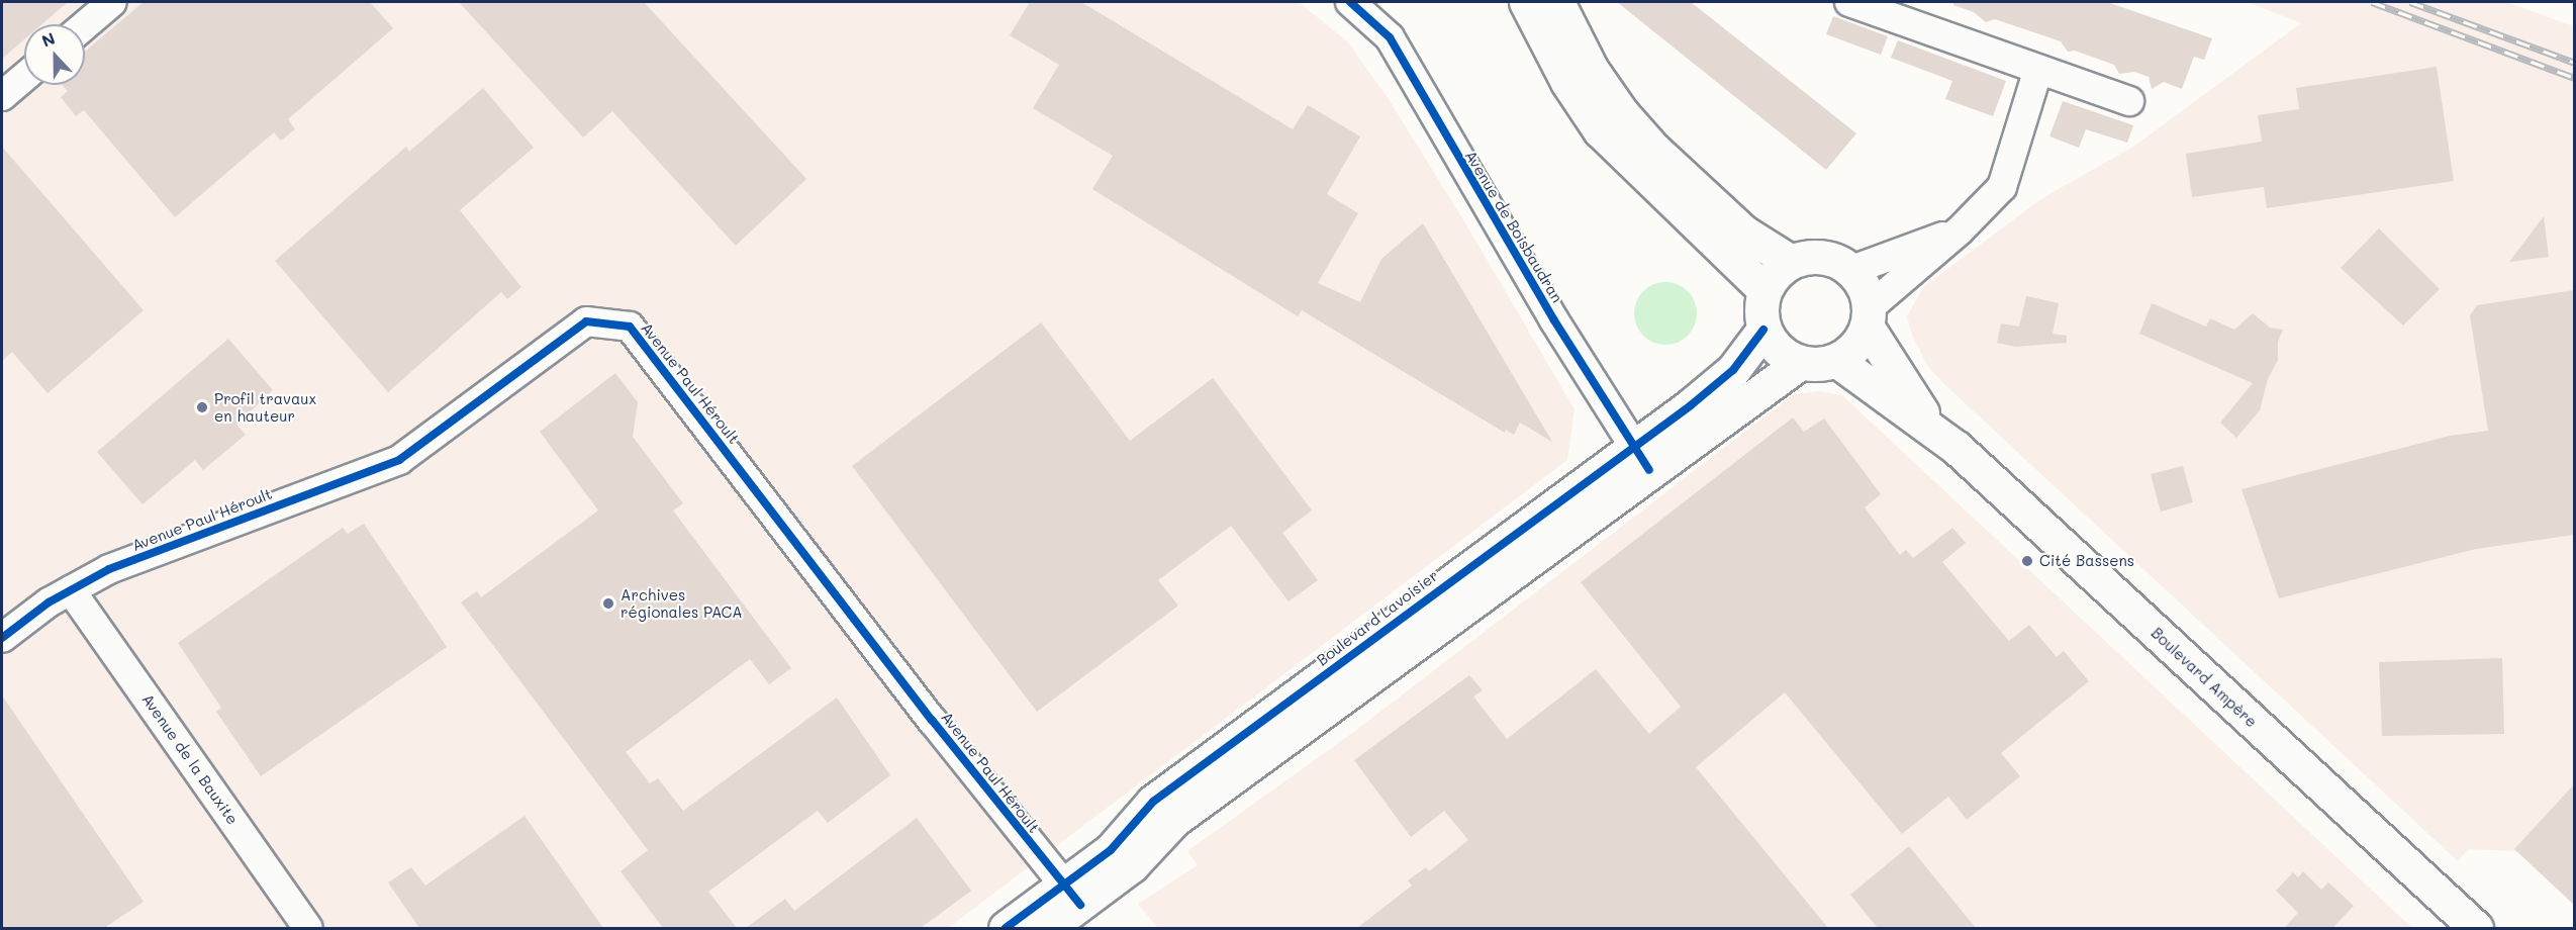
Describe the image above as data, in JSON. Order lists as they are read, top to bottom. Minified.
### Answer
{"streets":{"main road":["Boulevard Ampère"],"street":["Avenue de Boisbaudran","Avenue Paul Héroult","Avenue de la Bauxite"],"cycle path":["Boulevard Lavoisier"]},"crossings":[["Avenue Paul Héroult","Avenue de la Bauxite"]],"places":["Profil travaux en hauteur","Cité Bassens","Archives régionales PACA"],"north":"top"}
